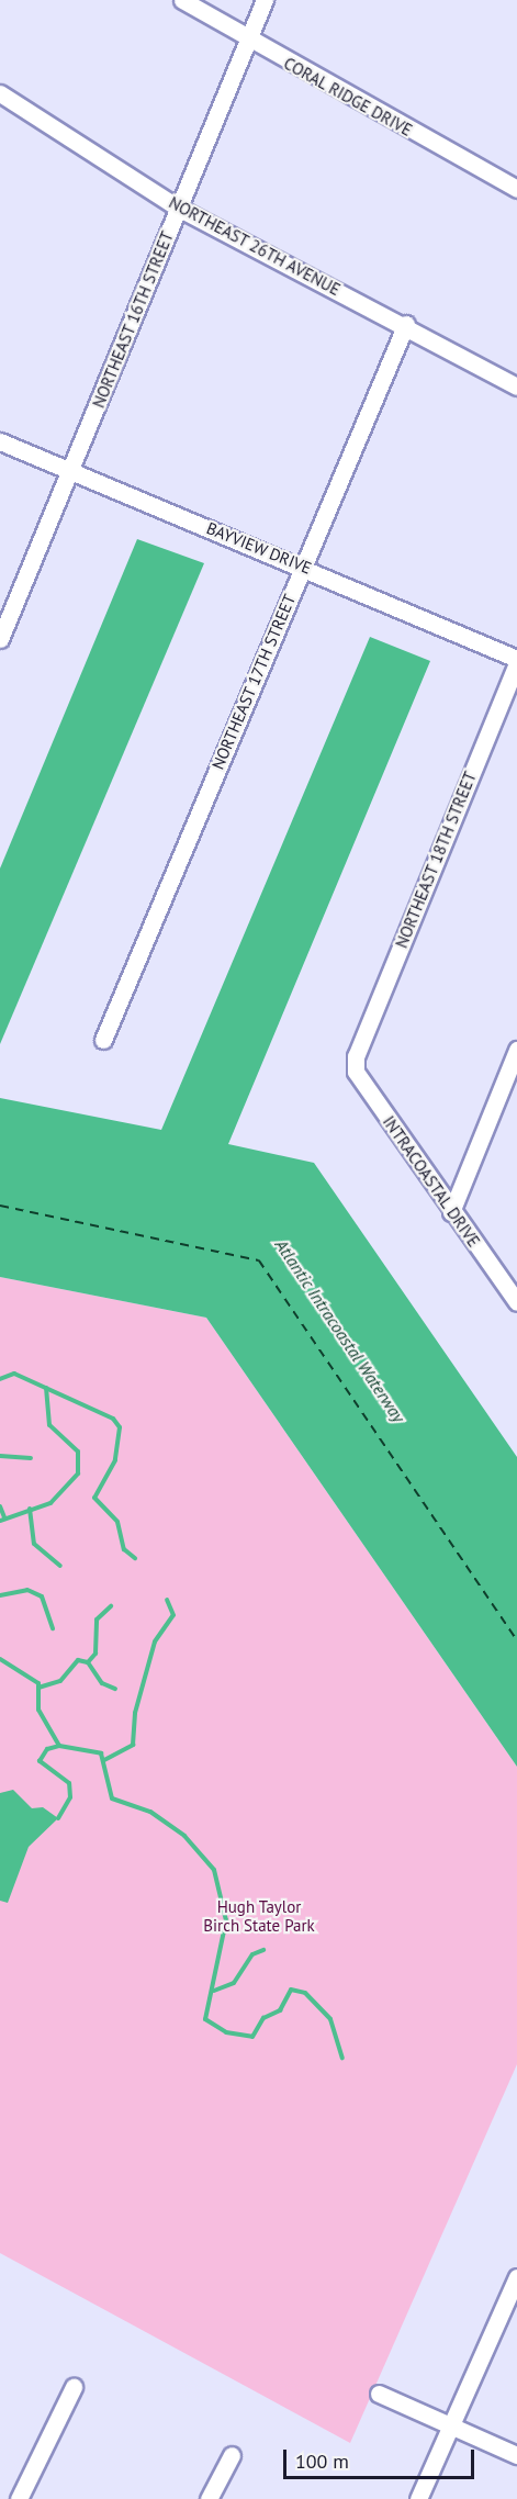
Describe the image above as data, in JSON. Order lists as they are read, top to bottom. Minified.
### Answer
{"streets":{"street":["CORAL RIDGE DRIVE","NORTHEAST 26TH AVENUE","NORTHEAST 16TH STREET","BAYVIEW DRIVE","NORTHEAST 17TH STREET","NORTHEAST 18TH STREET","INTRACOASTAL DRIVE"]},"crossings":[["CORAL RIDGE DRIVE","NORTHEAST 16TH STREET"],["NORTHEAST 26TH AVENUE","NORTHEAST 16TH STREET"],["NORTHEAST 26TH AVENUE","NORTHEAST 17TH STREET"],["NORTHEAST 16TH STREET","BAYVIEW DRIVE"],["BAYVIEW DRIVE","NORTHEAST 17TH STREET"],["BAYVIEW DRIVE","NORTHEAST 18TH STREET"],["NORTHEAST 18TH STREET","INTRACOASTAL DRIVE"]],"water":["Atlantic Intracoastal Waterway"],"parks":["Hugh Taylor Birch State Park"],"scale_bar":"100 m"}
